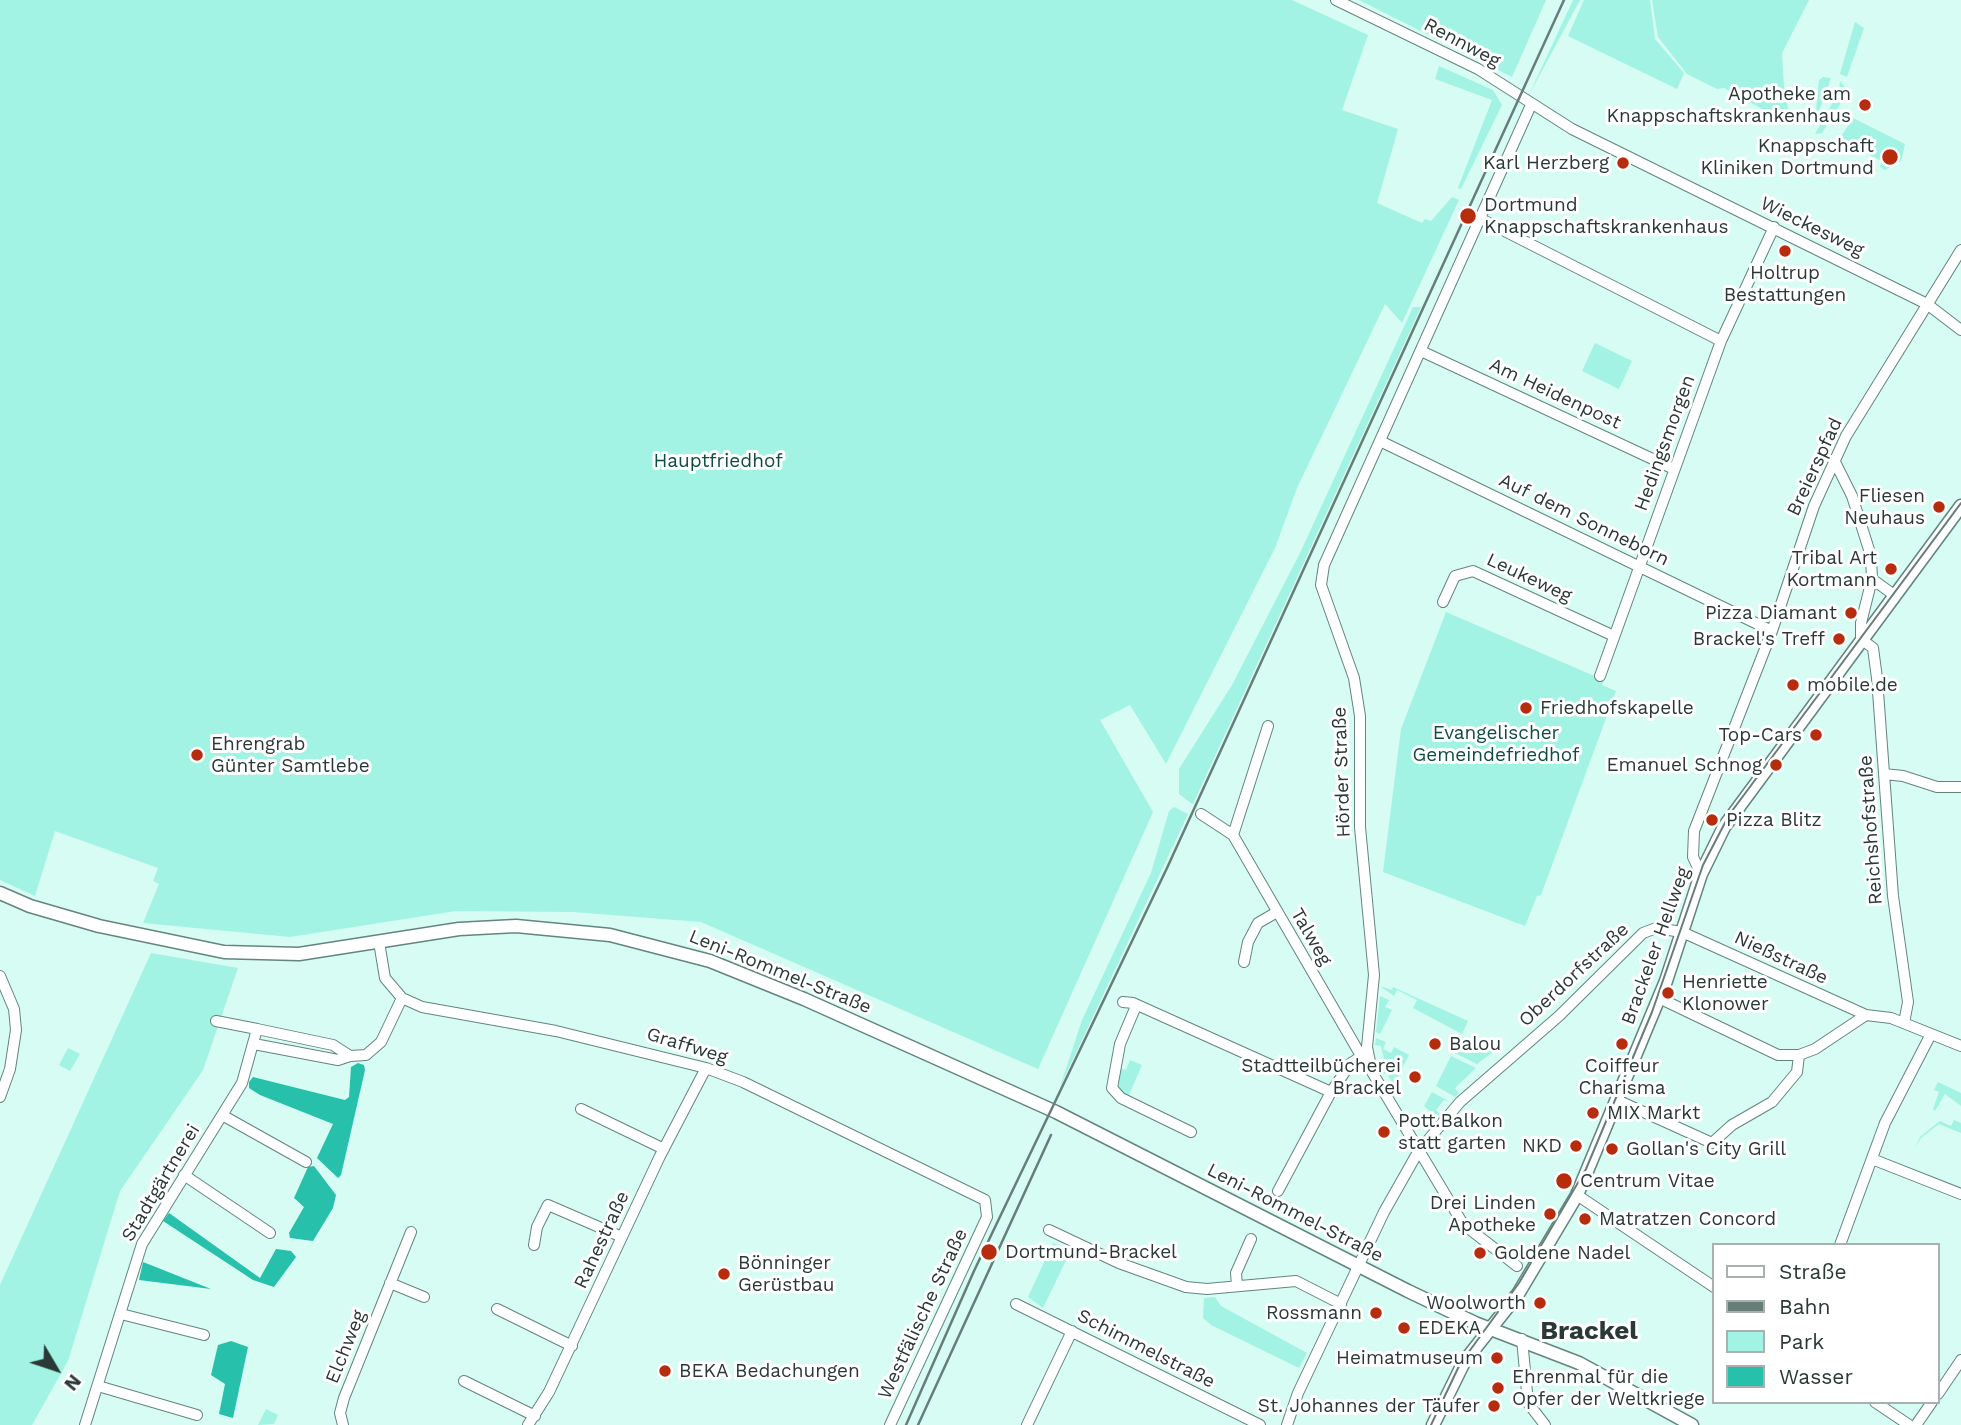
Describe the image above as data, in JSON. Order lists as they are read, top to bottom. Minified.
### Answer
{"streets":{"main road":["Brackeler Hellweg","Leni-Rommel-Straße"],"street":["Rennweg","Wieckesweg","Am Heidenpost","Hedingsmorgen","Breierspfad","Auf dem Sonneborn","Leukeweg","Hörder Straße","Reichshofstraße","Talweg","Nießstraße","Oberdorfstraße","Graffweg","Stadtgärtnerei","Rahestraße","Westfälische Straße","Elchweg","Schimmelstraße"]},"crossings":[["Rennweg","Wieckesweg"],["Rennweg","Hörder Straße"],["Wieckesweg","Hedingsmorgen"],["Wieckesweg","Breierspfad"],["Wieckesweg","Hörder Straße"],["Am Heidenpost","Hedingsmorgen"],["Am Heidenpost","Hörder Straße"],["Hedingsmorgen","Auf dem Sonneborn"],["Hedingsmorgen","Leukeweg"],["Breierspfad","Auf dem Sonneborn"],["Breierspfad","Brackeler Hellweg"],["Auf dem Sonneborn","Hörder Straße"],["Hörder Straße","Talweg"],["Hörder Straße","Oberdorfstraße"],["Reichshofstraße","Brackeler Hellweg"],["Reichshofstraße","Nießstraße"],["Brackeler Hellweg","Nießstraße"],["Brackeler Hellweg","Leni-Rommel-Straße"],["Brackeler Hellweg","Oberdorfstraße"],["Nießstraße","Oberdorfstraße"],["Leni-Rommel-Straße","Oberdorfstraße"],["Graffweg","Rahestraße"],["Graffweg","Westfälische Straße"]],"districts":["Brackel"],"parks":["Hauptfriedhof","Evangelischer Gemeindefriedhof"],"places":["Apotheke am Knappschaftskrankenhaus","Knappschaft Kliniken Dortmund","Karl Herzberg","Dortmund Knappschaftskrankenhaus","Holtrup Bestattungen","Fliesen Neuhaus","Tribal Art Kortmann","Pizza Diamant","Brackel's Treff","mobile.de","Friedhofskapelle","Top-Cars","Ehrengrab Günter Samtlebe","Emanuel Schnog","Pizza Blitz","Henriette Klonower","Balou","Coiffeur Charisma","Stadtteilbücherei Brackel","MIX Markt","Pott.Balkon statt garten","NKD","Gollan's City Grill","Centrum Vitae","Drei Linden Apotheke","Matratzen Concord","Dortmund-Brackel","Goldene Nadel","Bönninger Gerüstbau","Woolworth","Rossmann","EDEKA","Heimatmuseum","BEKA Bedachungen","Ehrenmal für die Opfer der Weltkriege","St. Johannes der Täufer"],"legend":["Straße","Bahn","Park","Wasser"],"north":"bottom right"}
